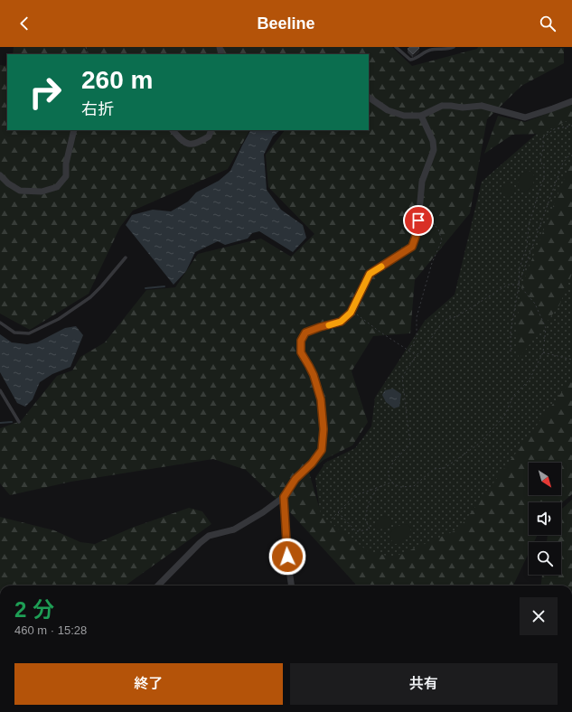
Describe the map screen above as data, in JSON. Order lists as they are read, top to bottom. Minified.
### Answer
{"north":"bottom right","page":{"header":"Beeline","turn":["260 m","右折"],"heading":["2 分","460 m · 15:28"],"buttons":["終了","共有"]}}
